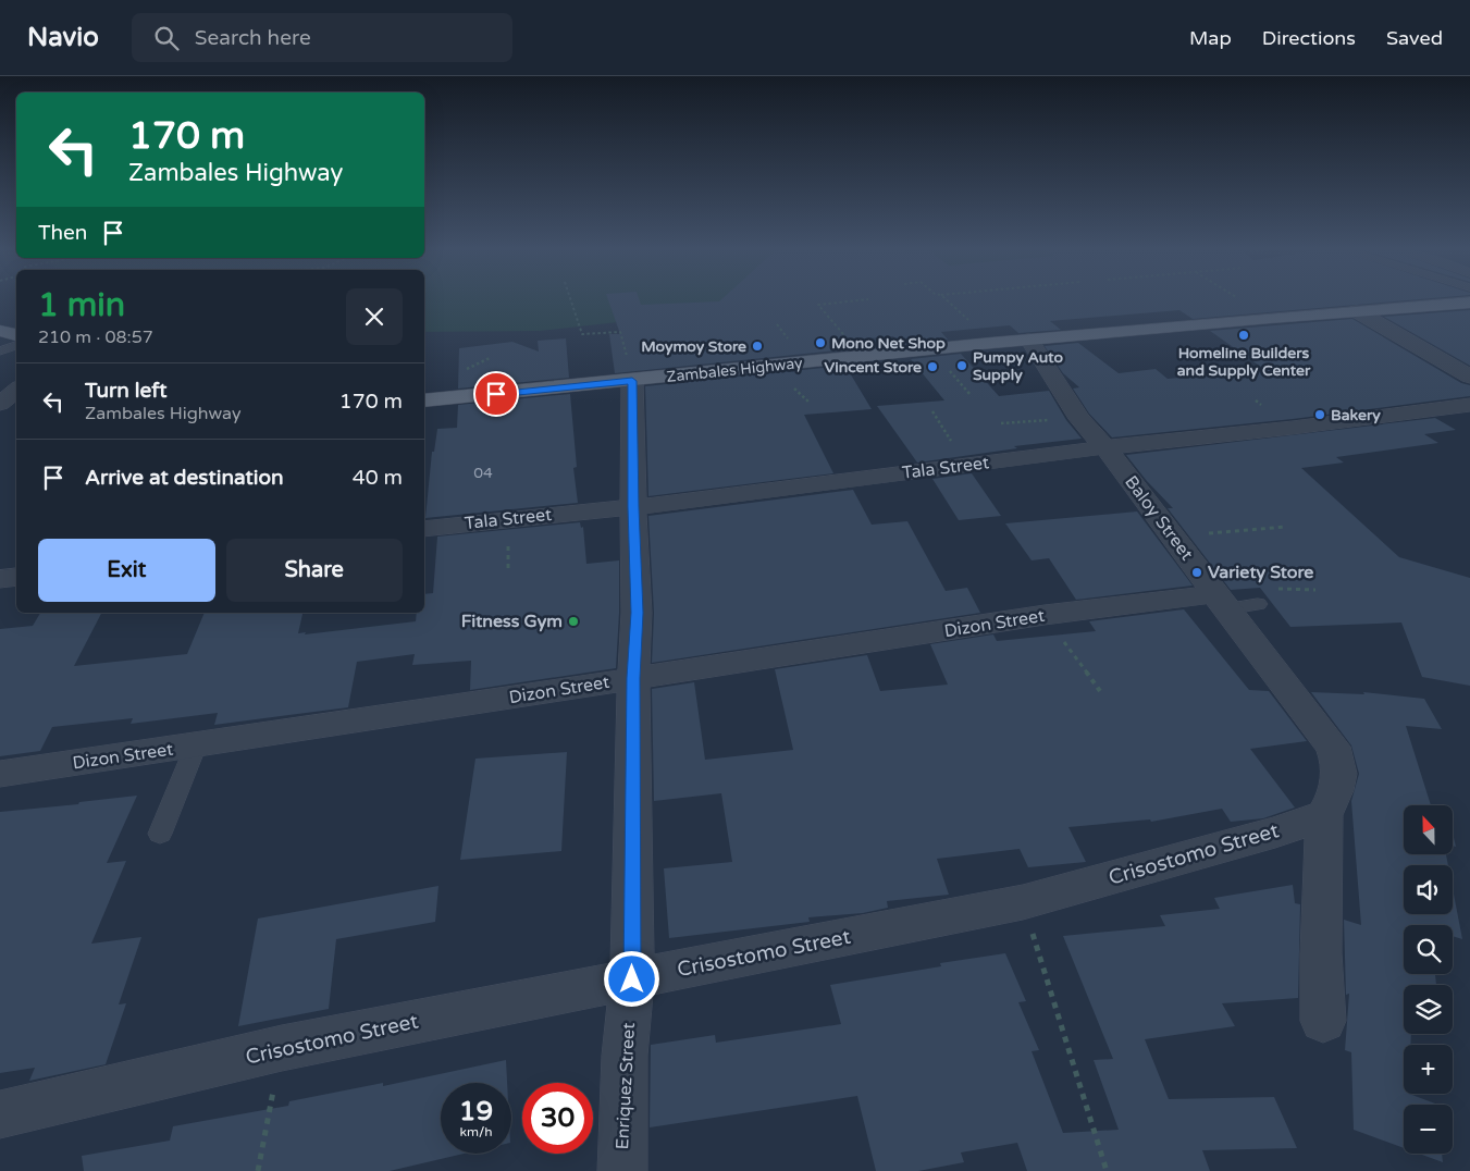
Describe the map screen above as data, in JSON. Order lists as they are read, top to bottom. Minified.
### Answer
{"streets":{"main road":["Zambales Highway"],"street":["Tala Street","Baloy Street","Dizon Street","Crisostomo Street","Enriquez Street"]},"crossings":[["Zambales Highway","Baloy Street"],["Zambales Highway","Enriquez Street"],["Tala Street","Baloy Street"],["Tala Street","Enriquez Street"],["Baloy Street","Dizon Street"],["Baloy Street","Crisostomo Street"],["Dizon Street","Enriquez Street"],["Crisostomo Street","Enriquez Street"]],"places":["Homeline Builders and Supply Center","Mono Net Shop","Moymoy Store","Pumpy Auto Supply","Vincent Store","Bakery","Variety Store","Fitness Gym"],"house_numbers":["04"],"north":"top","page":{"header":"Navio","search":"Search here","nav":["Map","Directions","Saved"],"turn":["170 m","Zambales Highway"],"then":"Then","heading":["1 min","210 m · 08:57"],"list":[{"name":"Turn left","note":"Zambales Highway","value":"170 m"},{"name":"Arrive at destination","value":"40 m"}],"buttons":["Exit","Share"],"map_buttons":["+","−"],"speed":"19 km/h","limit":"30"}}
